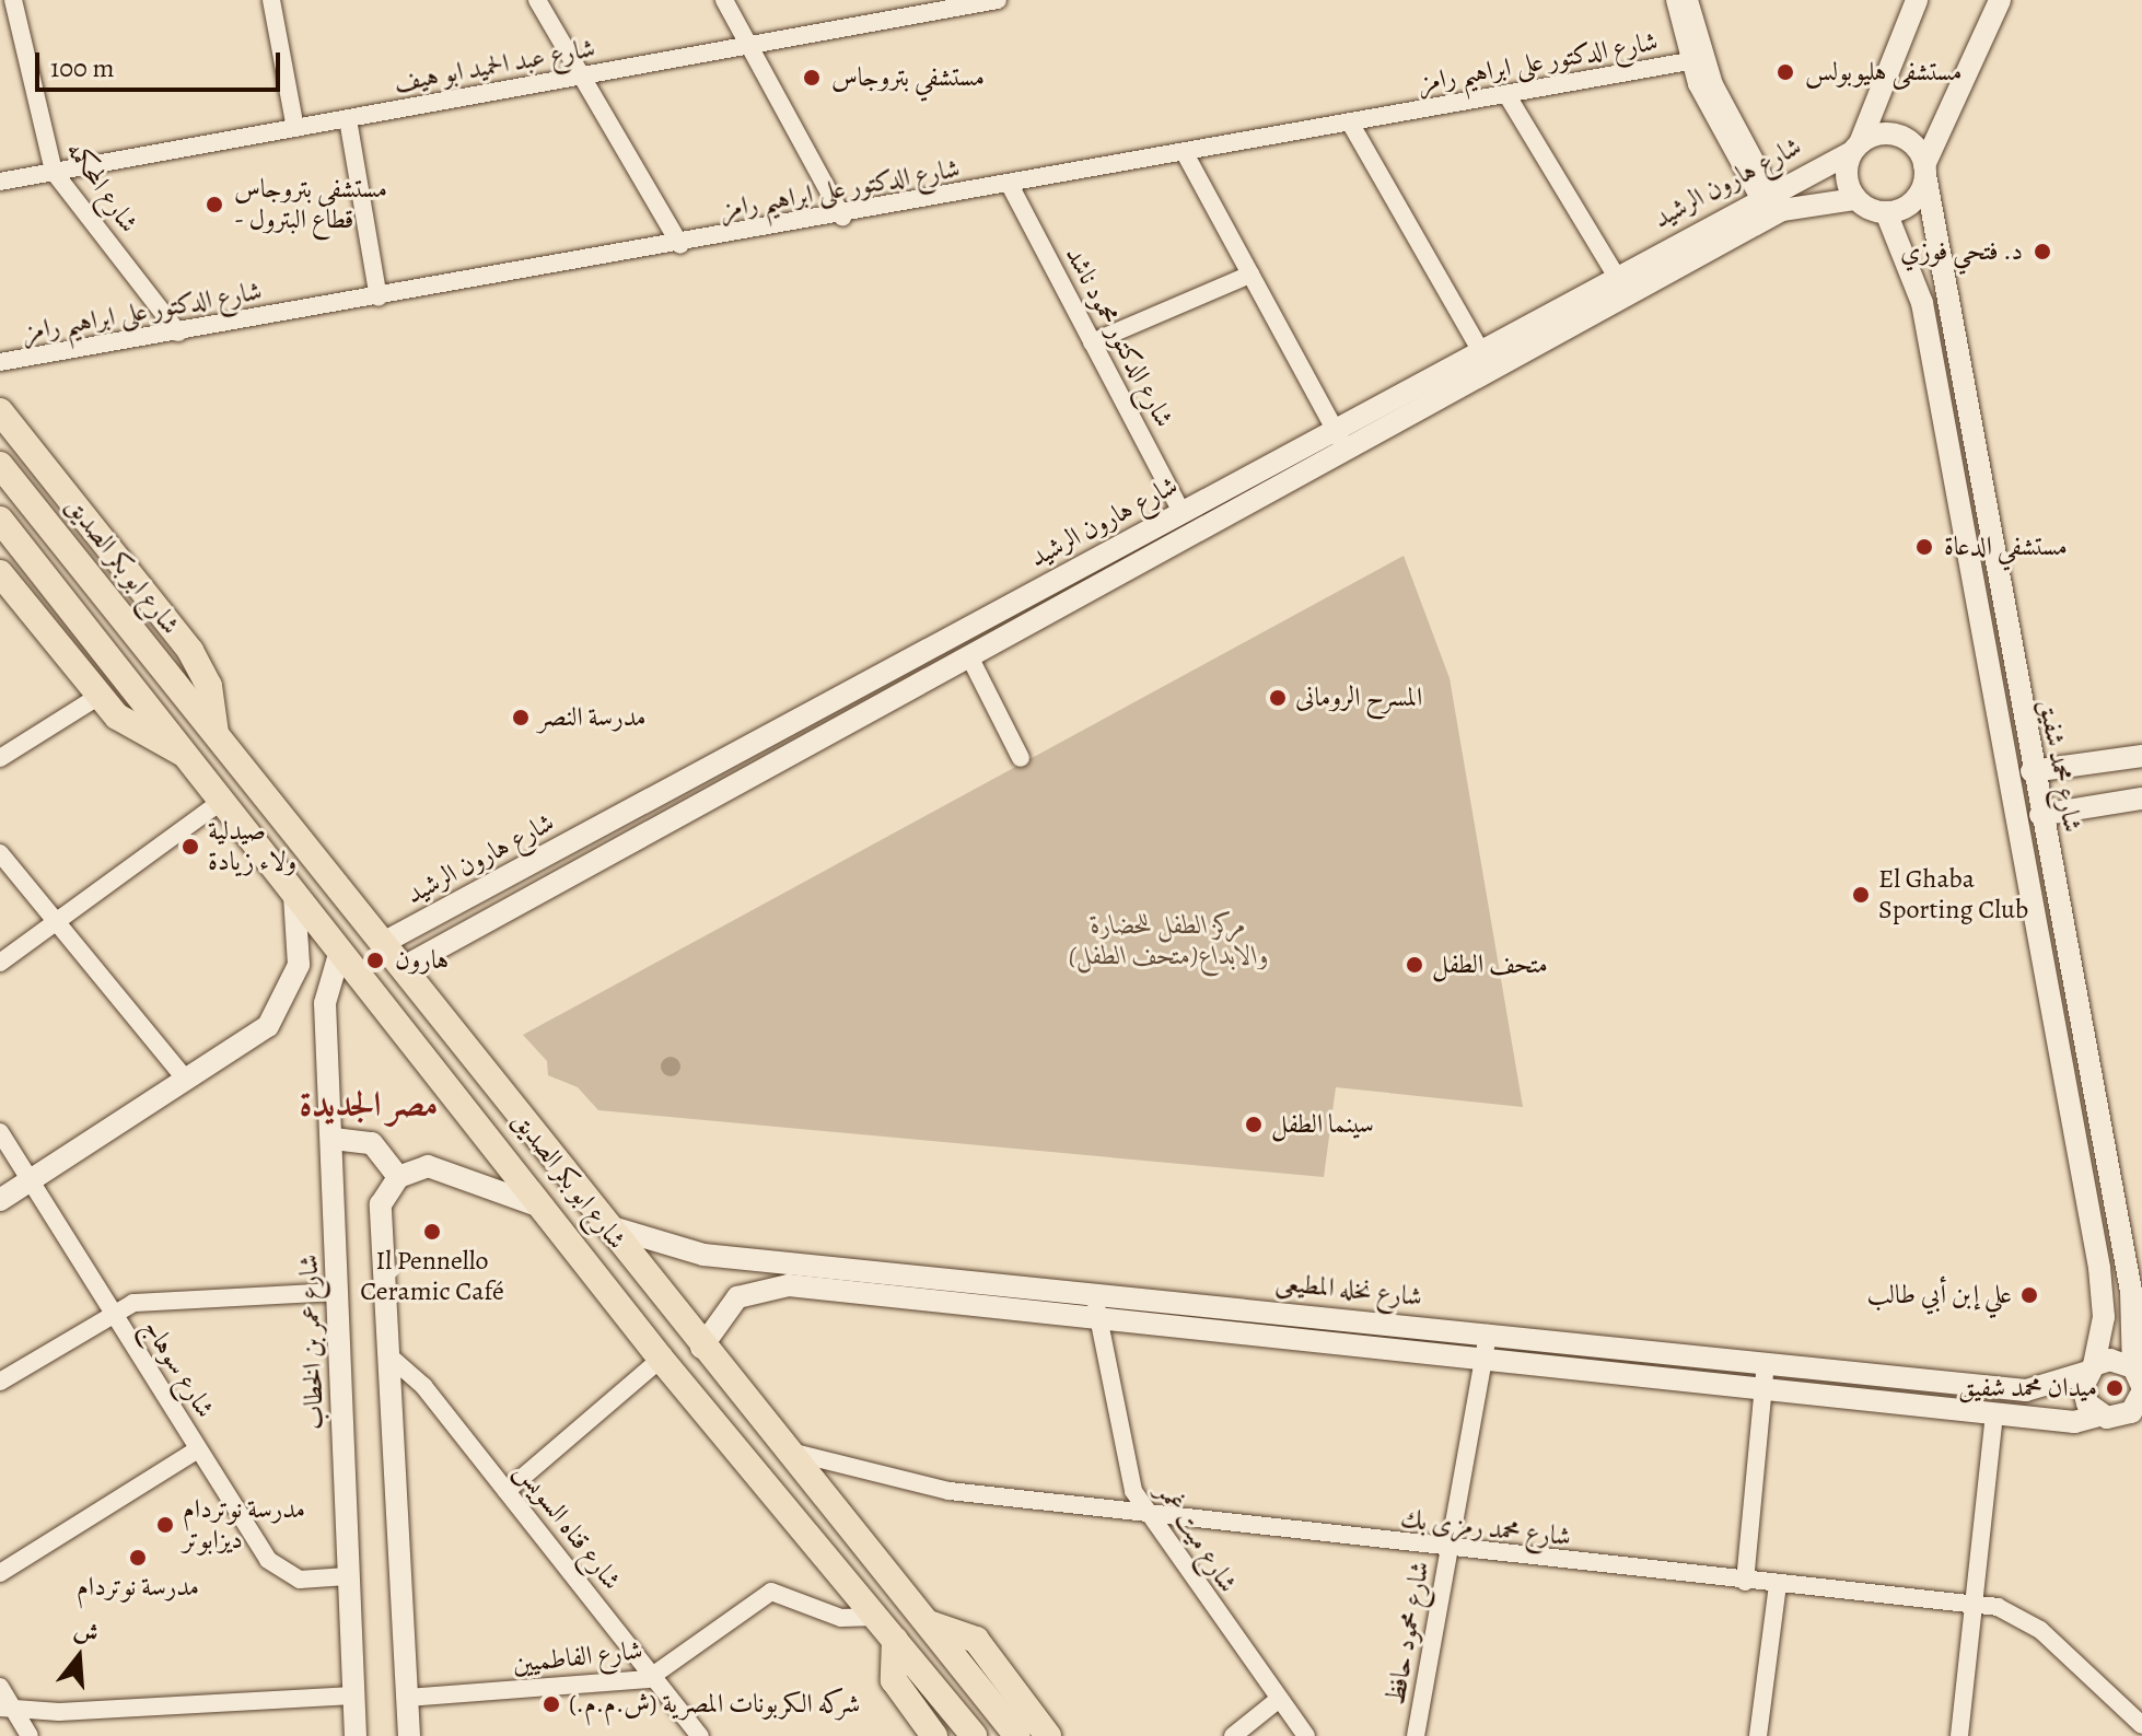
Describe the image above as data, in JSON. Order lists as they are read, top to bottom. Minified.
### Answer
{"streets":{"main road":["شارع ابو بكر الصديق"],"street":["شارع الدكتور على ابراهيم رامز","شارع عبد الحميد ابو هيف","شارع هارون الرشيد","شارع المحكمه","شارع الدكتور محمود ناشد","شارع محمد شفيق","شارع نخله المطيعى","شارع عمر بن الخطاب","شارع سوهاج","شارع قناه السويس","شارع محمد رمزى بك","شارع ميت غمر","شارع محمود حافظ","شارع الفاطميين"]},"crossings":[["شارع الدكتور على ابراهيم رامز","شارع المحكمه"],["شارع الدكتور على ابراهيم رامز","شارع الدكتور محمود ناشد"],["شارع عبد الحميد ابو هيف","شارع المحكمه"],["شارع هارون الرشيد","شارع الدكتور محمود ناشد"],["شارع هارون الرشيد","شارع ابو بكر الصديق"],["شارع هارون الرشيد","شارع محمد شفيق"],["شارع ابو بكر الصديق","شارع نخله المطيعى"],["شارع ابو بكر الصديق","شارع عمر بن الخطاب"],["شارع ابو بكر الصديق","شارع محمد رمزى بك"],["شارع ابو بكر الصديق","شارع الفاطميين"],["شارع محمد شفيق","شارع نخله المطيعى"],["شارع نخله المطيعى","شارع ميت غمر"],["شارع نخله المطيعى","شارع محمود حافظ"],["شارع عمر بن الخطاب","شارع سوهاج"],["شارع قناه السويس","شارع الفاطميين"],["شارع محمد رمزى بك","شارع ميت غمر"],["شارع محمد رمزى بك","شارع محمود حافظ"]],"districts":["مصر الجديدة"],"parks":["مركز الطفل للحضارة والابداع(متحف الطفل)"],"places":["مستشفى هليوبولس","مستشفي بتروجاس","مستشفي بتروجاس - قطاع البترول","د. فتحي فوزي","مستشفي الدعاة","المسرح الرومانى","مدرسة النصر","صيدلية ولاء زيادة","El Ghaba Sporting Club","هارون","متحف الطفل","سينما الطفل","Il Pennello Ceramic Café","علي إبن أبي طالب","ميدان محمد شفيق","مدرسة نوتردام ديزابوتر","مدرسة نوتردام","شركه الكربونات المصرية (ش.م.م.)"],"scale_bar":"100 m","north":"top"}
